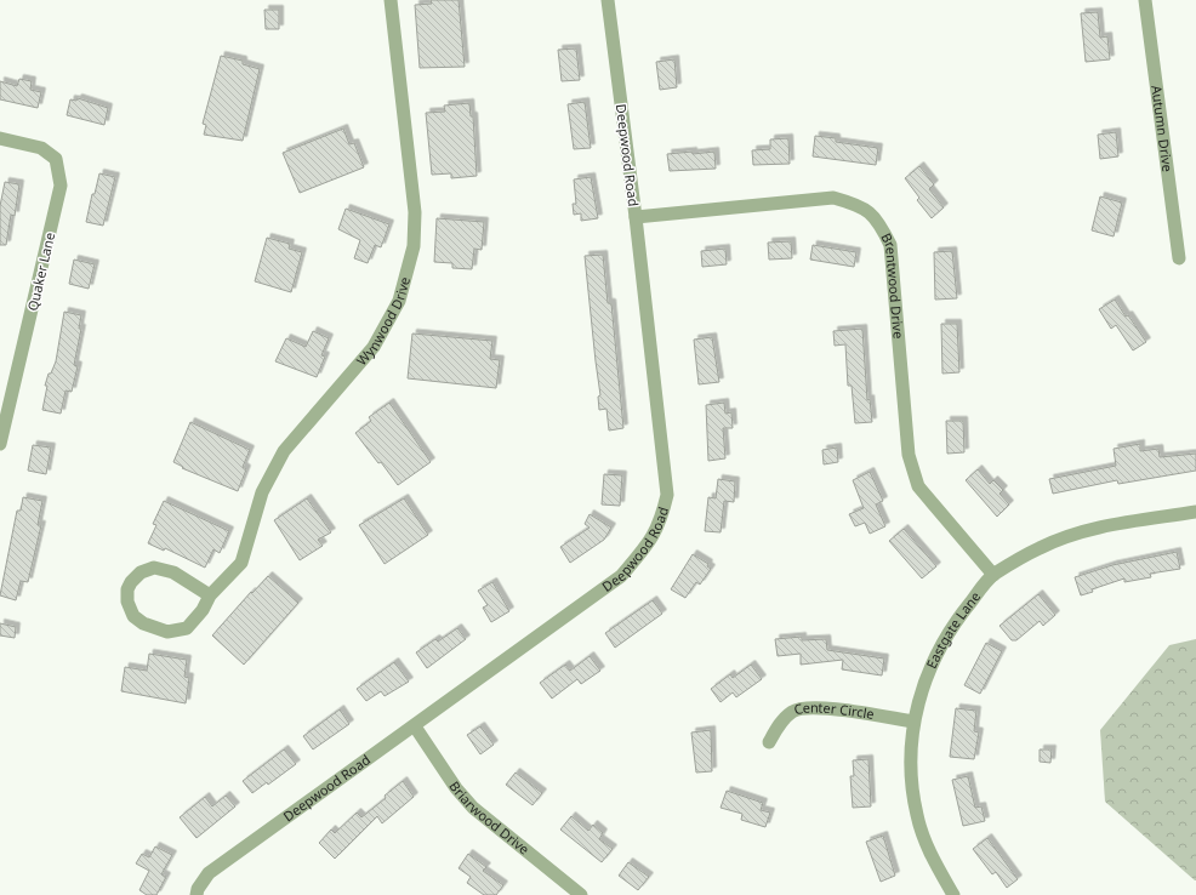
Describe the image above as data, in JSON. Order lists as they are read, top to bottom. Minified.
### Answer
{"streets":{"street":["Autumn Drive","Deepwood Road","Quaker Lane","Brentwood Drive","Wynwood Drive","Eastgate Lane","Center Circle","Briarwood Drive"]},"crossings":[["Deepwood Road","Brentwood Drive"],["Deepwood Road","Briarwood Drive"],["Brentwood Drive","Eastgate Lane"],["Eastgate Lane","Center Circle"]]}
